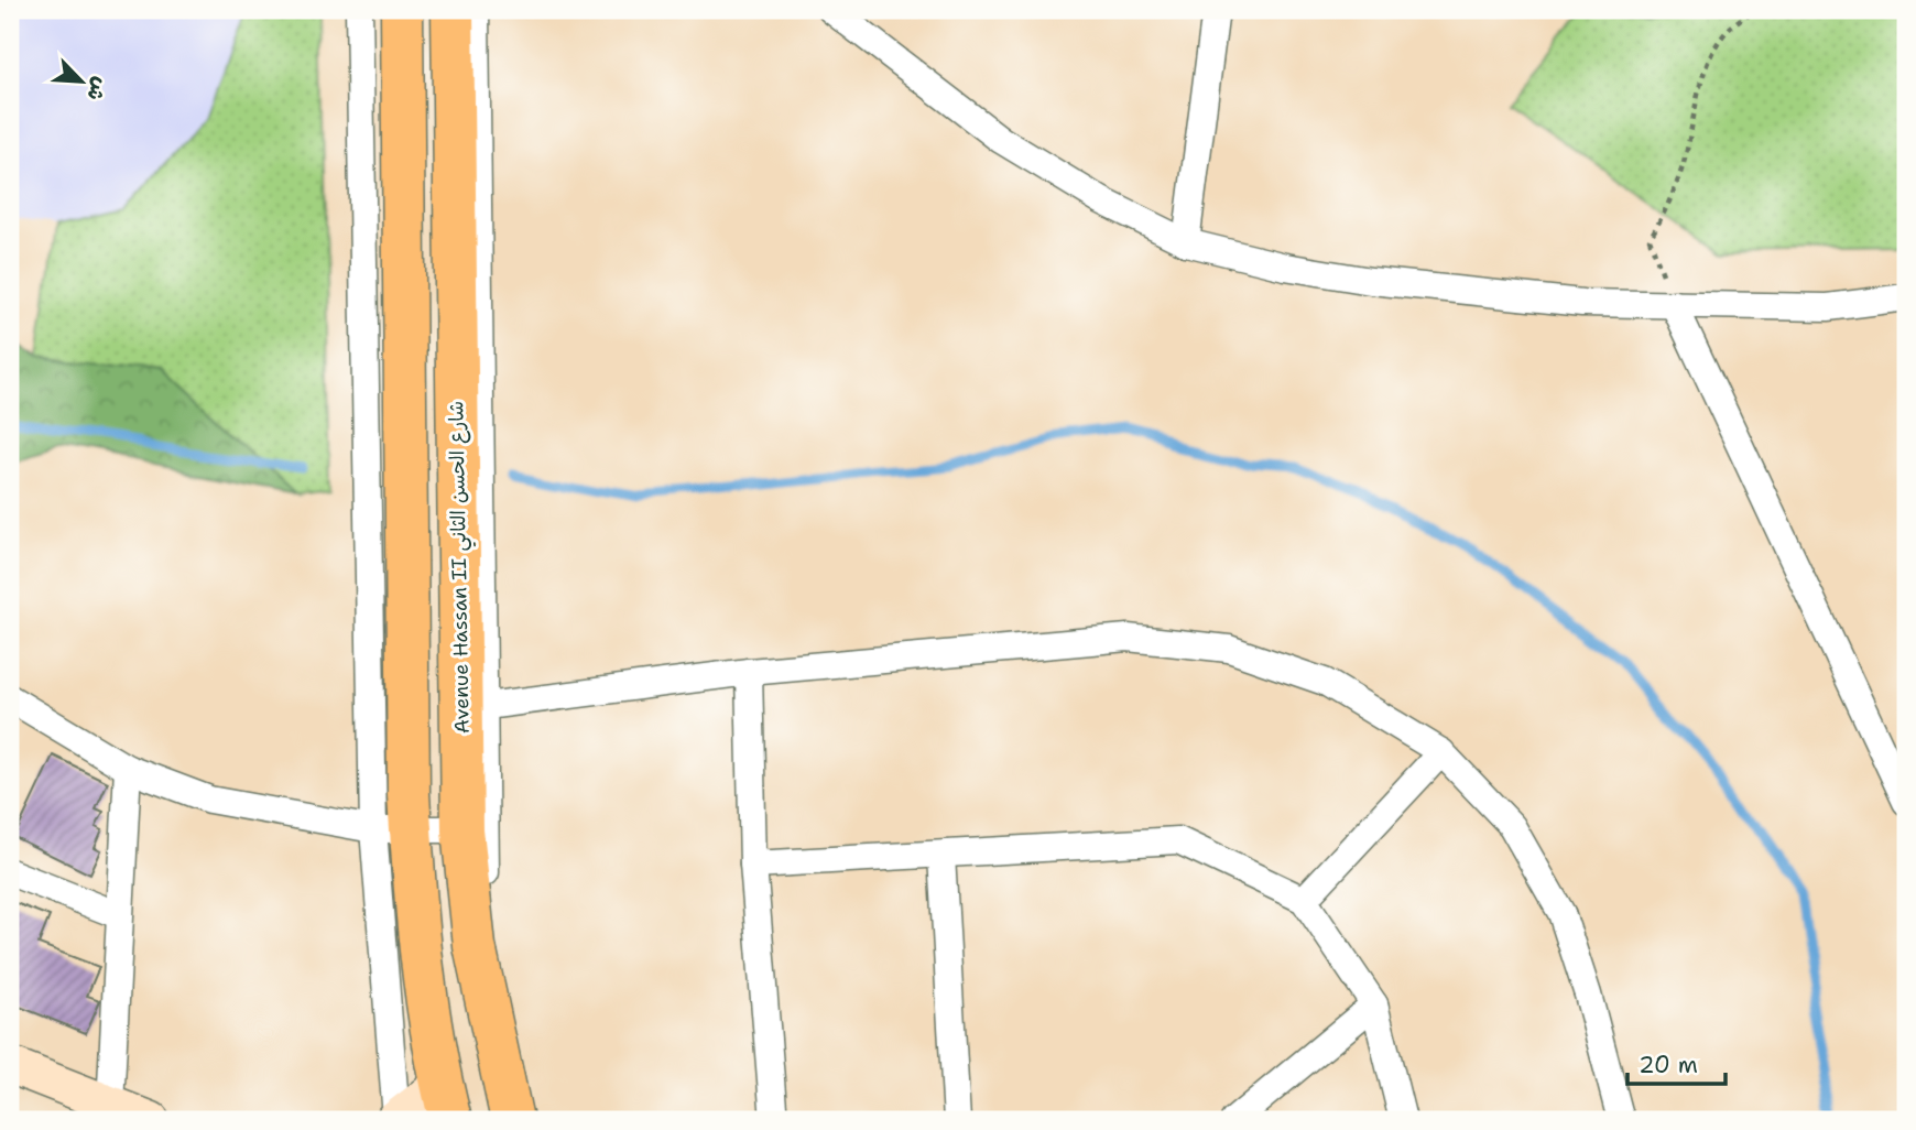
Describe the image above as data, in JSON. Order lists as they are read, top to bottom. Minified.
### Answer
{"streets":{"highway":["Avenue Hassan II شارع الحسن الثاني"]},"scale_bar":"20 m","north":"bottom right"}
